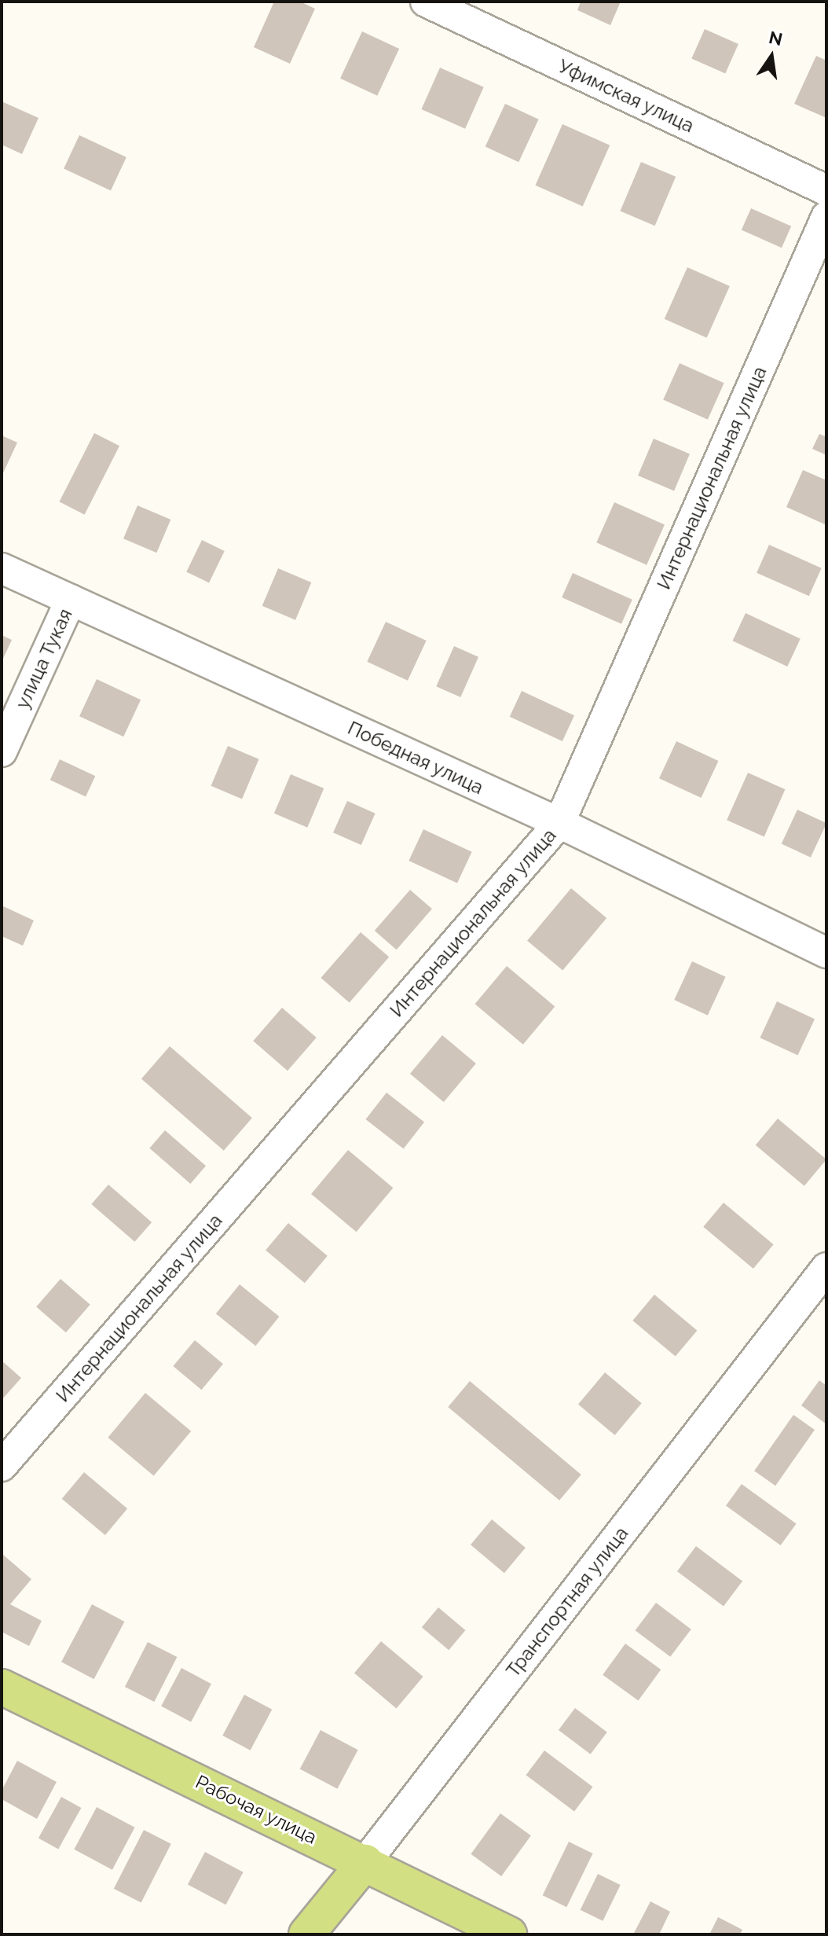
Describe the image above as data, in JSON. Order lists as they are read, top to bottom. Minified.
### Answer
{"streets":{"main road":["Транспортная улица","Рабочая улица"],"street":["Уфимская улица","Интернациональная улица","улица Тукая","Победная улица"]},"crossings":[["Интернациональная улица","Победная улица"],["улица Тукая","Победная улица"],["Транспортная улица","Рабочая улица"]],"north":"top"}
